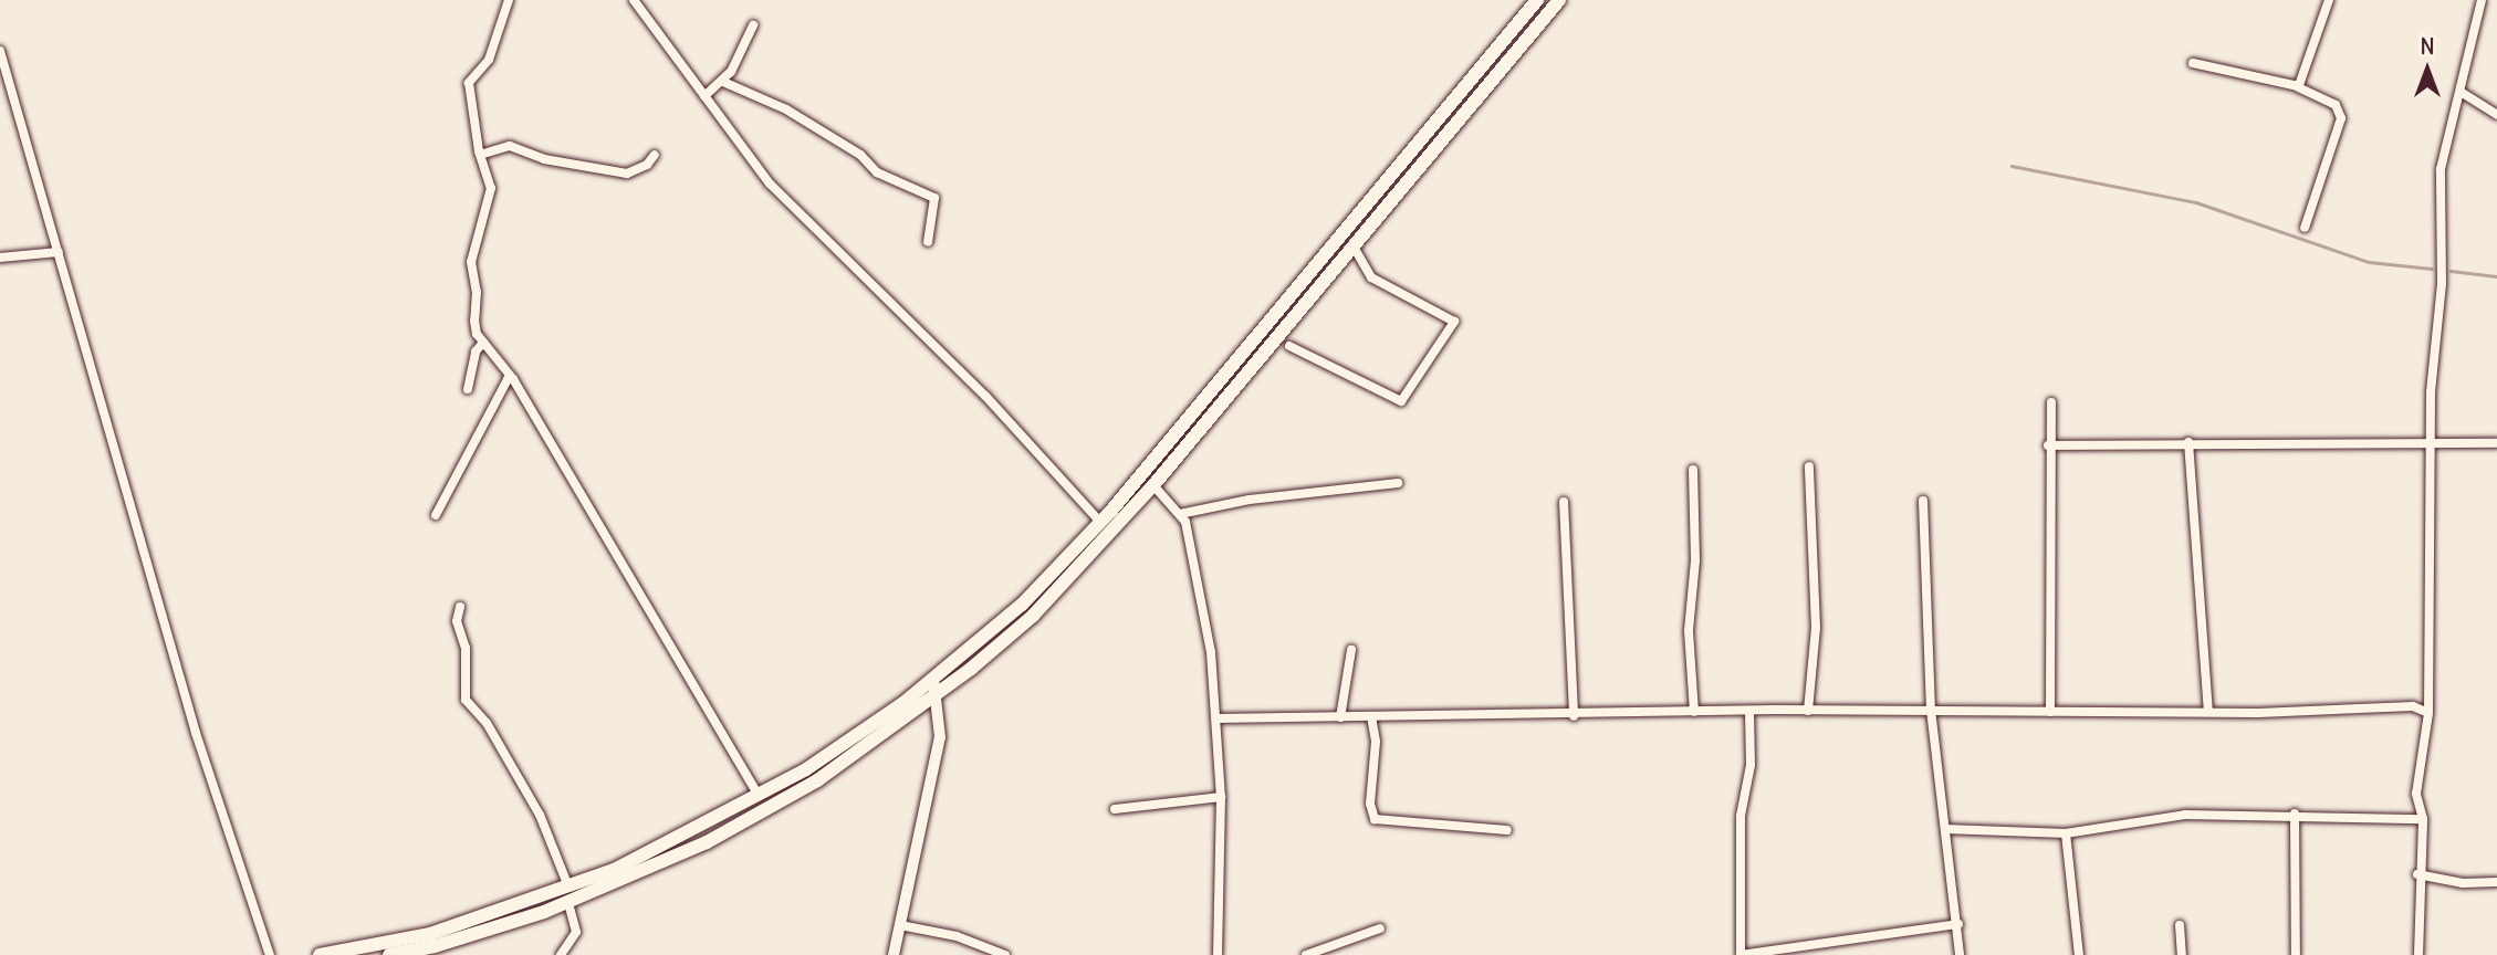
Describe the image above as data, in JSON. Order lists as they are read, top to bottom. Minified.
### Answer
{"north":"top"}
